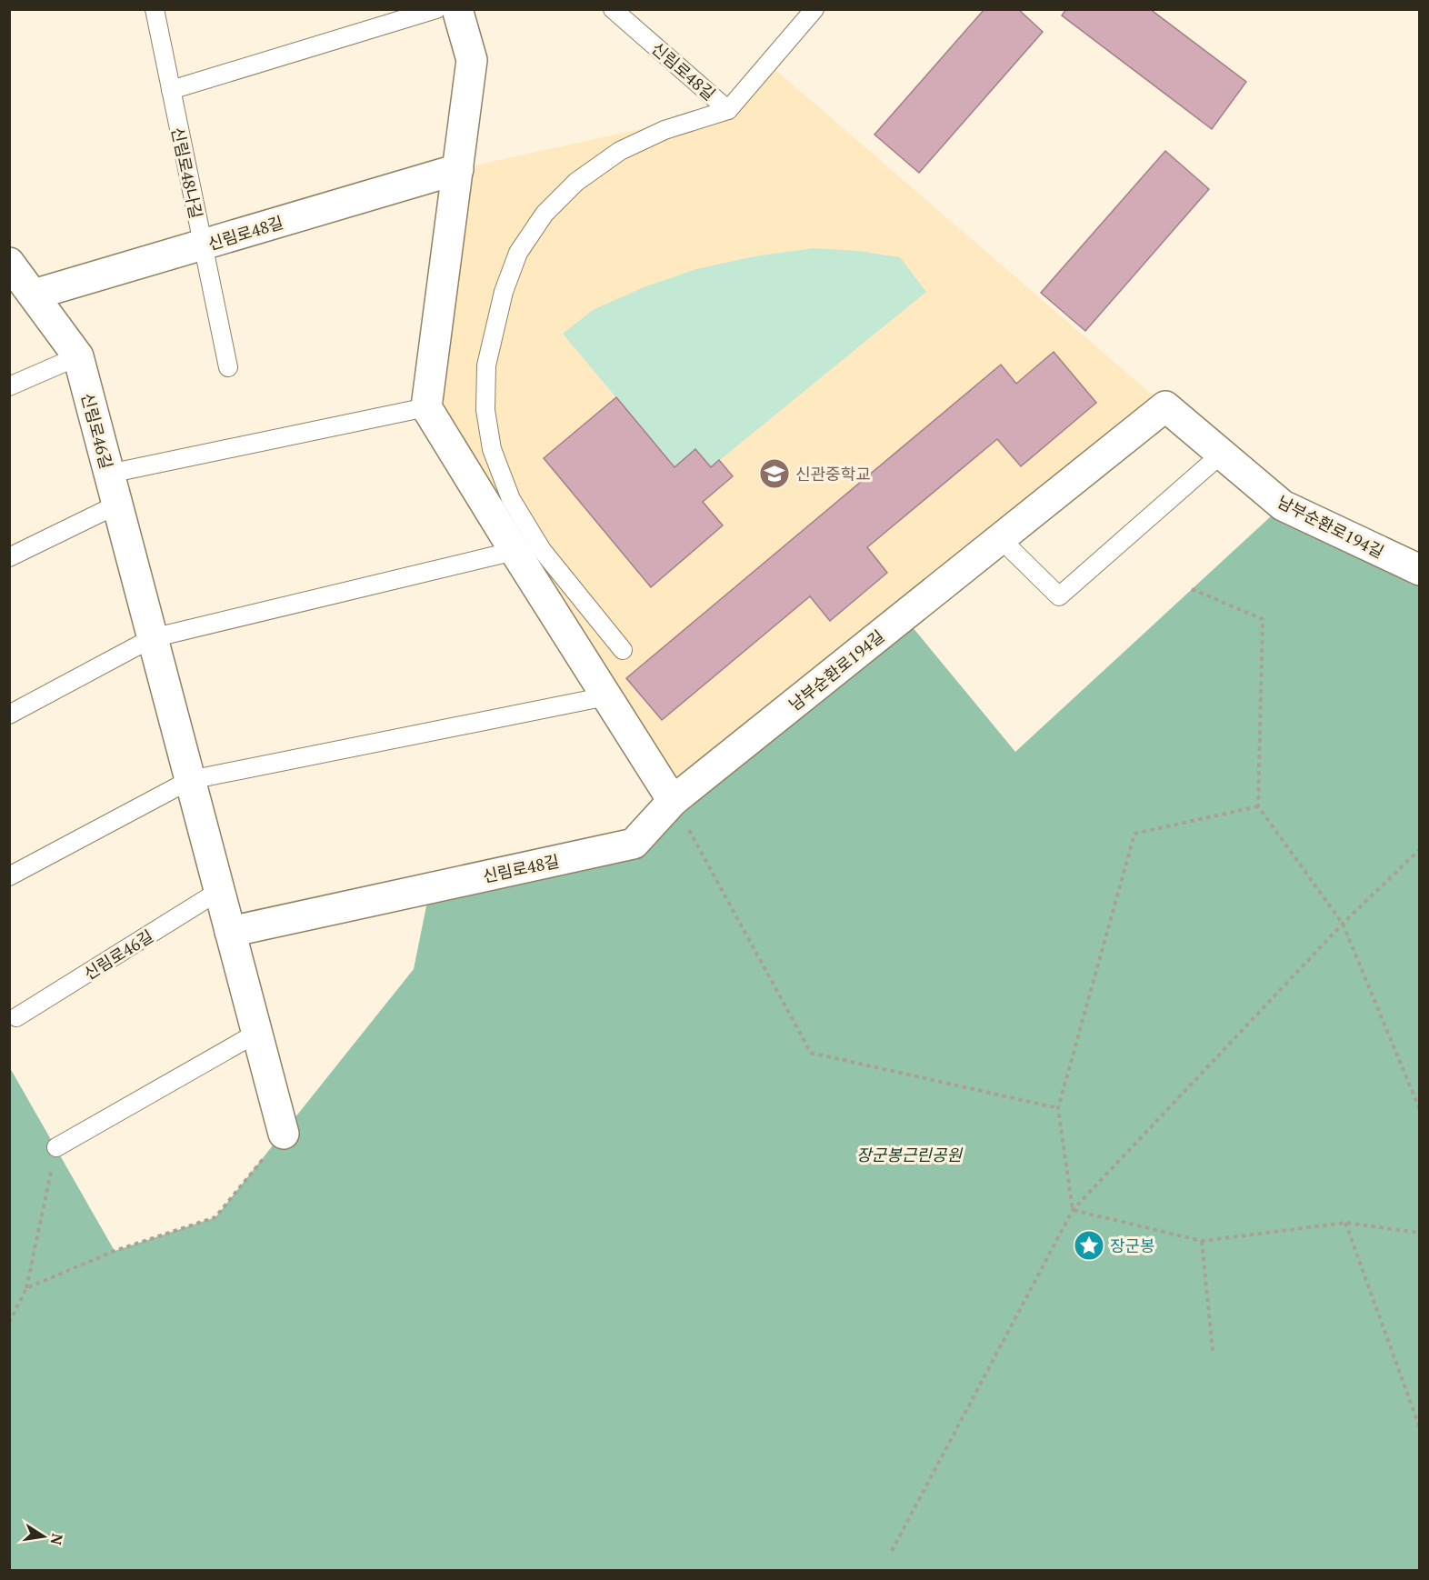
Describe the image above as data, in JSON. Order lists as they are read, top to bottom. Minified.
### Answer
{"streets":{"street":["신림로48길","신림로46길","남부순환로194길"],"lane":["신림로48나길"]},"crossings":[["신림로48길","신림로48나길"],["신림로48길","신림로46길"],["신림로48길","남부순환로194길"]],"parks":["장군봉근린공원"],"places":{"school or university":["신관중학교"],"place":["장군봉"]},"north":"right"}
